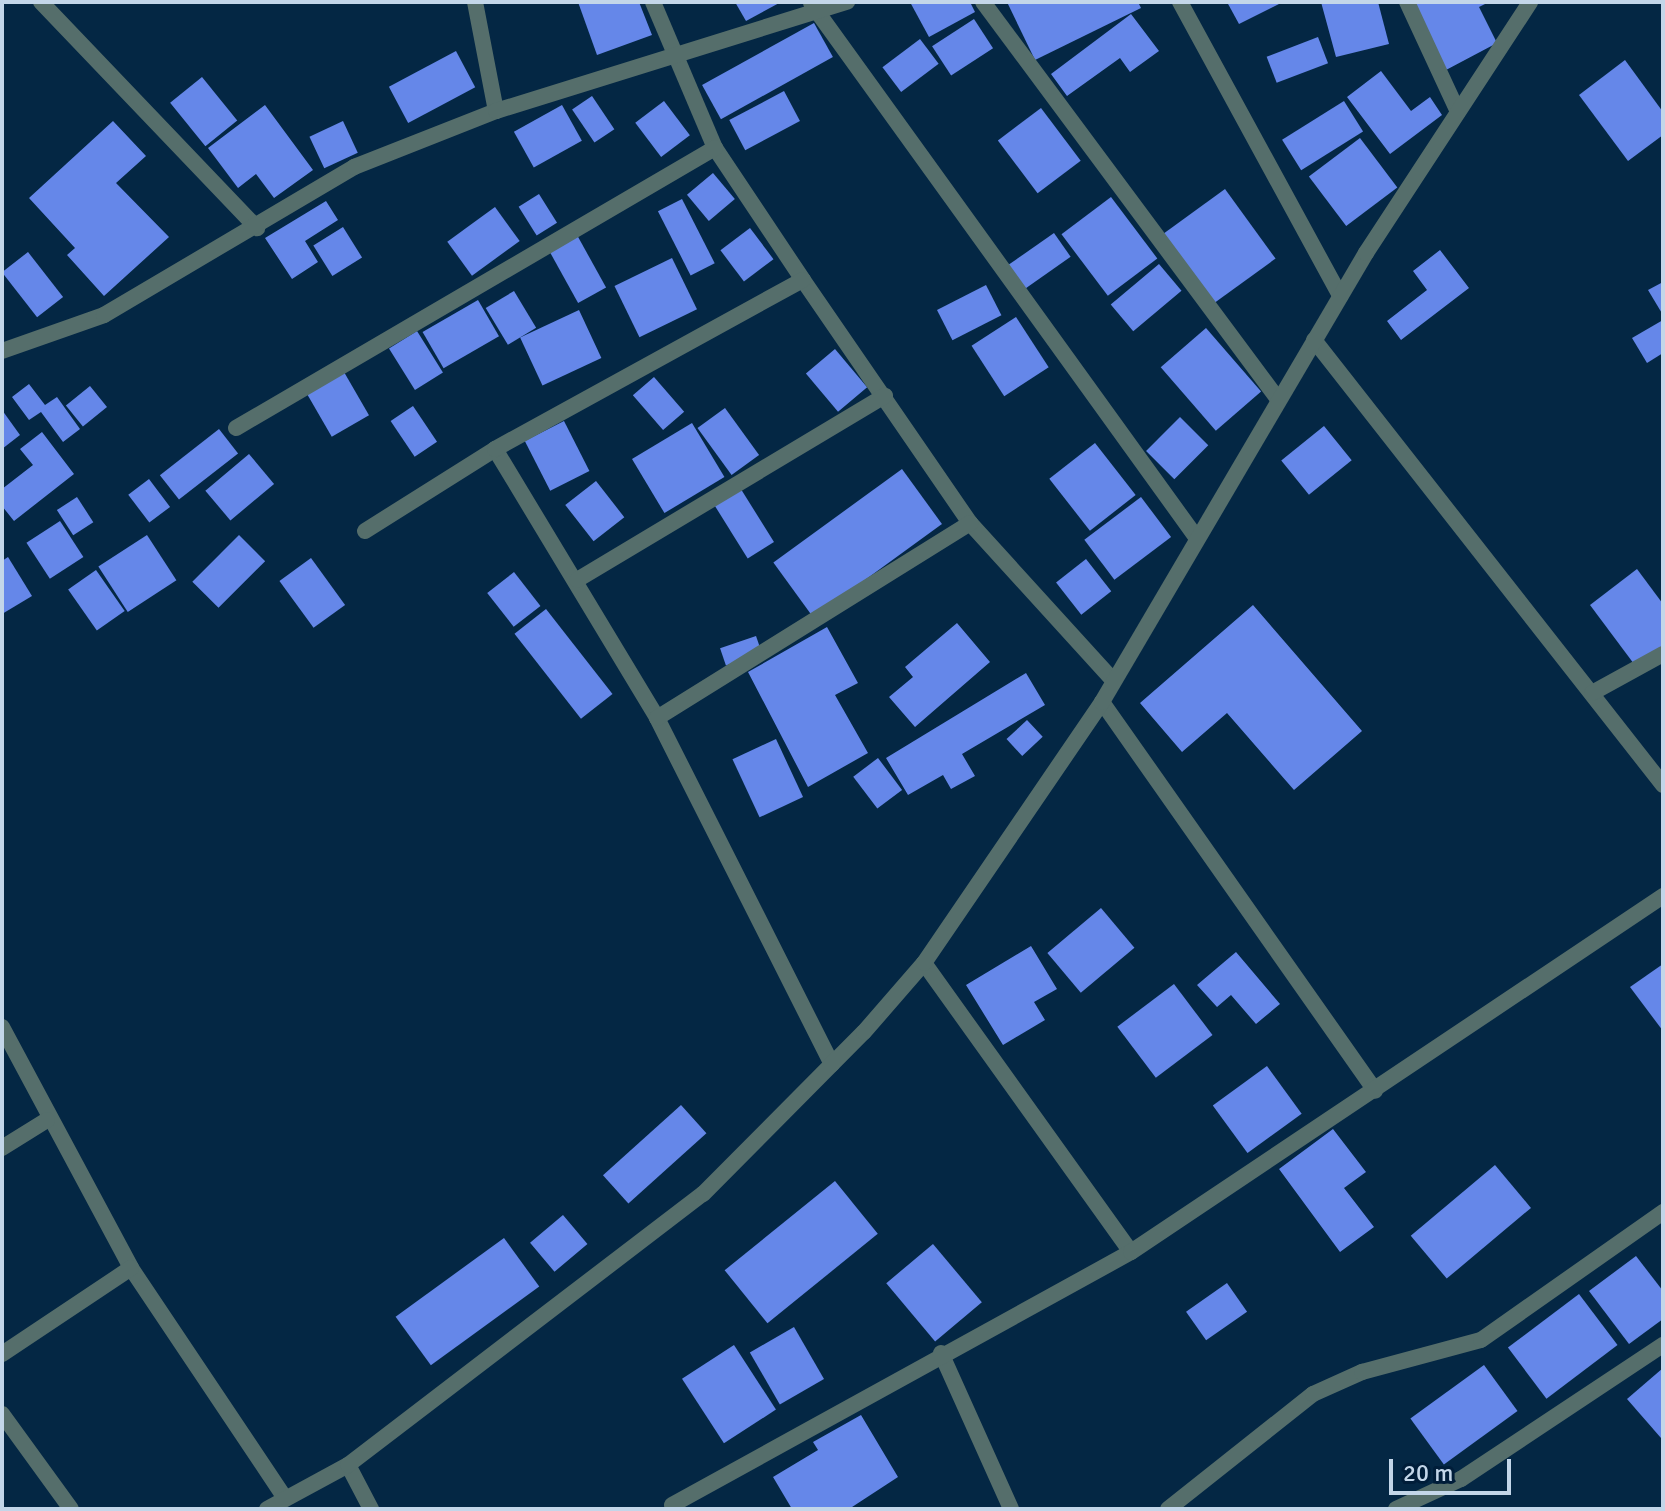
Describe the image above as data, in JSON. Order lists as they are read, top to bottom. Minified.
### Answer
{"scale_bar":"20 m"}
